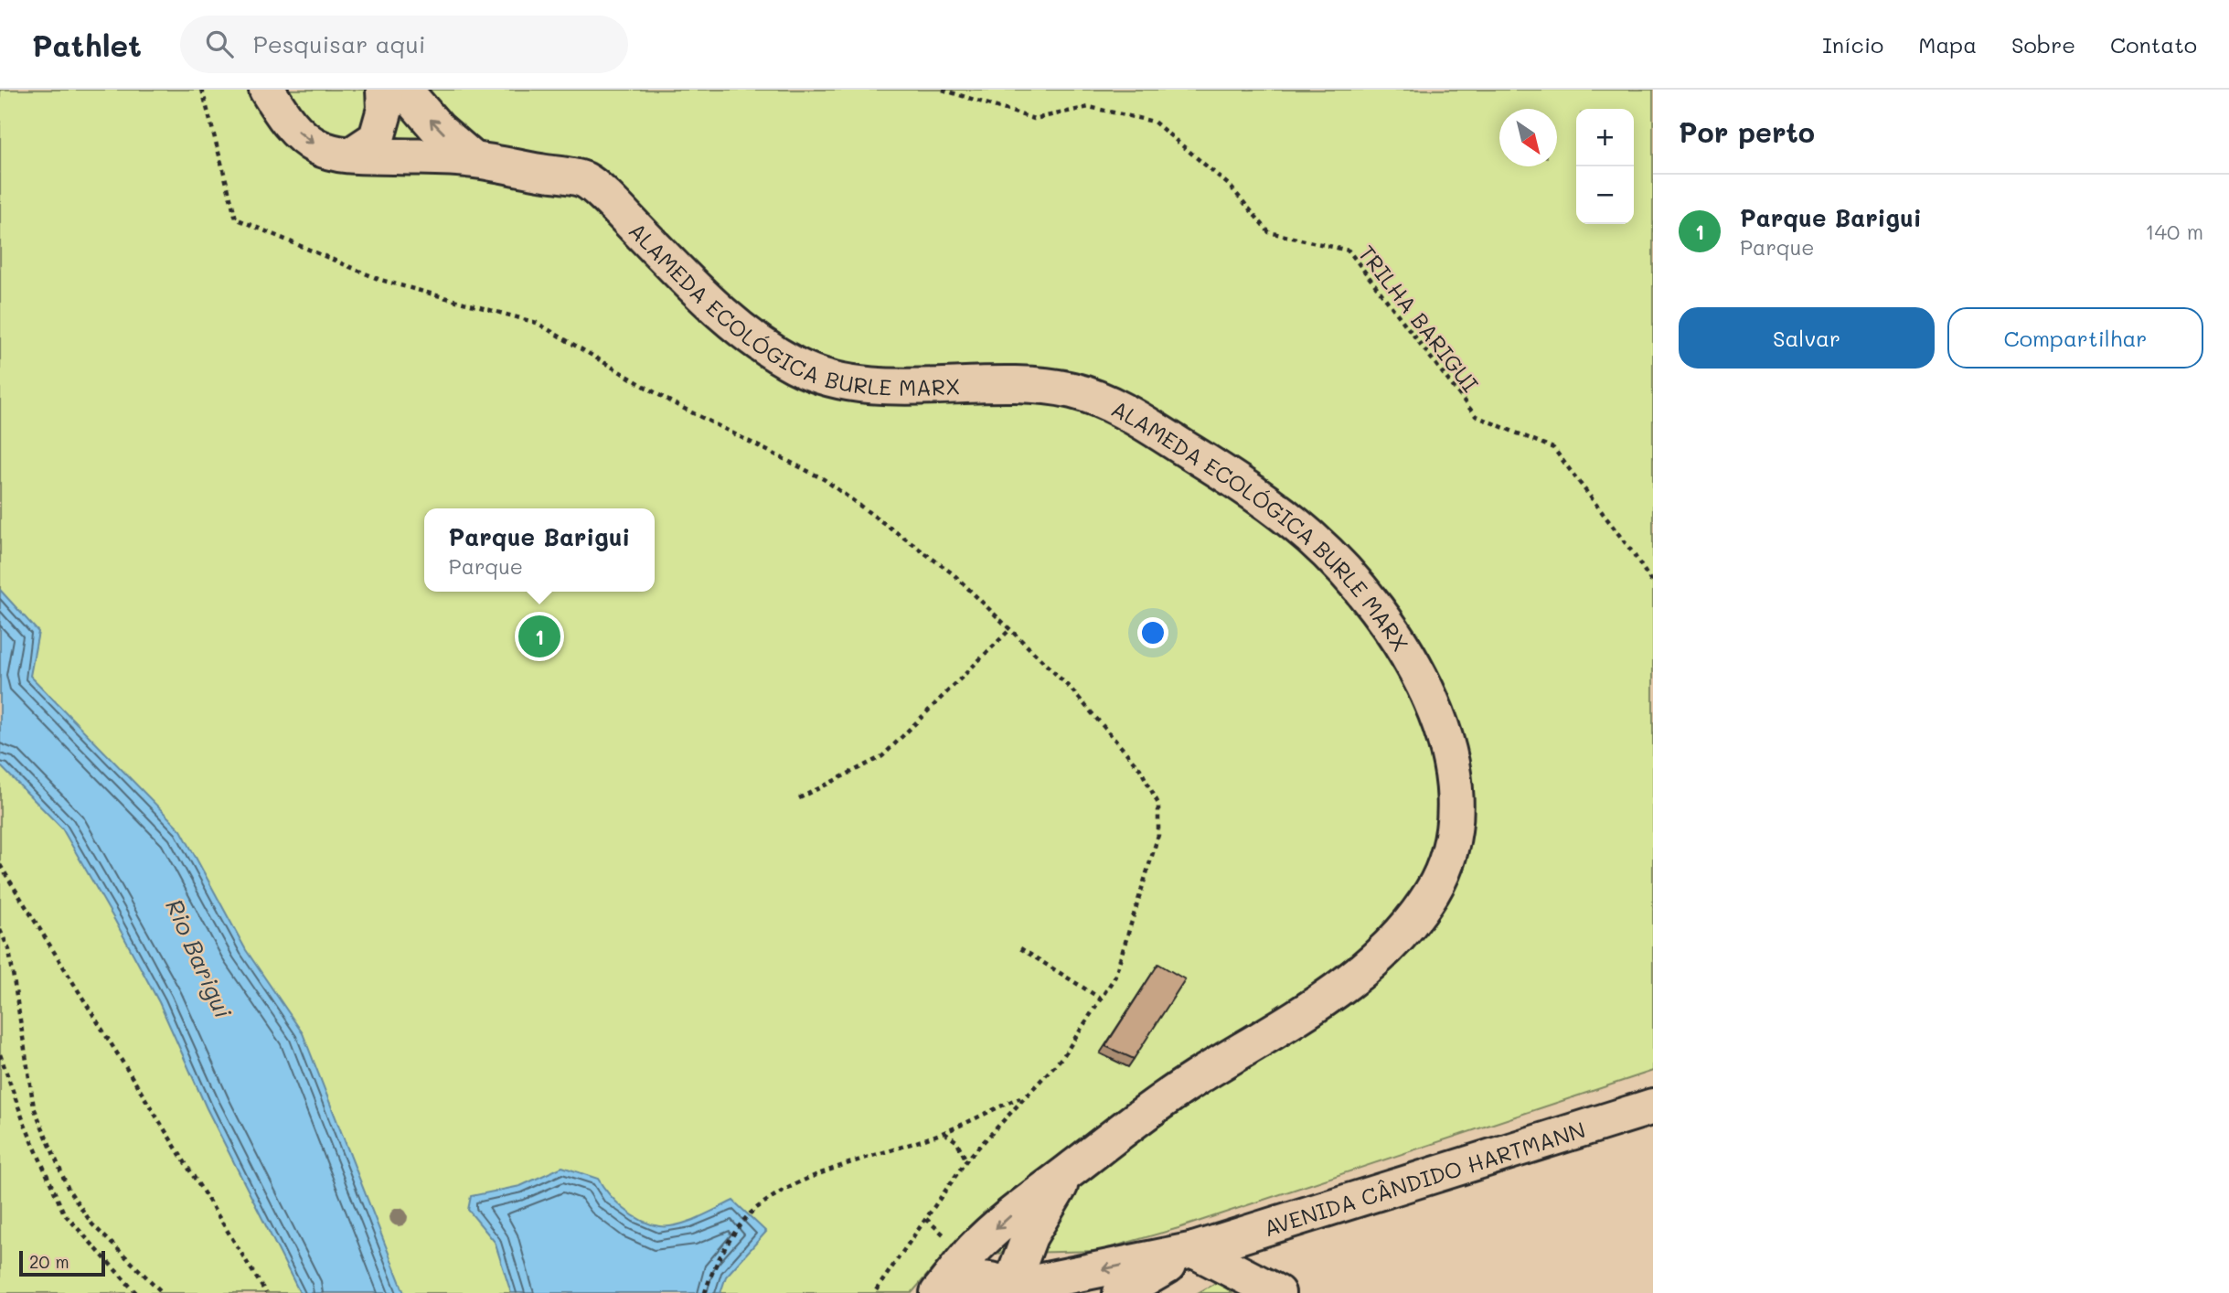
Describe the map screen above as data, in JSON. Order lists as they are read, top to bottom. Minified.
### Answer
{"streets":{"main road":["ALAMEDA ECOLÓGICA BURLE MARX","AVENIDA CÂNDIDO HARTMANN"],"path":["TRILHA BARIGUI"]},"crossings":[["ALAMEDA ECOLÓGICA BURLE MARX","AVENIDA CÂNDIDO HARTMANN"]],"water":["Rio Barigui"],"scale_bar":"20 m","north":"bottom right","page":{"header":"Pathlet","search":"Pesquisar aqui","nav":["Início","Mapa","Sobre","Contato"],"heading":"Por perto","map_buttons":["+","−"],"list":[{"mark":"1","name":"Parque Barigui","note":"Parque","value":"140 m"}],"buttons":["Salvar","Compartilhar"],"popup":["Parque Barigui","Parque"],"pins":"1","scale":"20 m"}}
